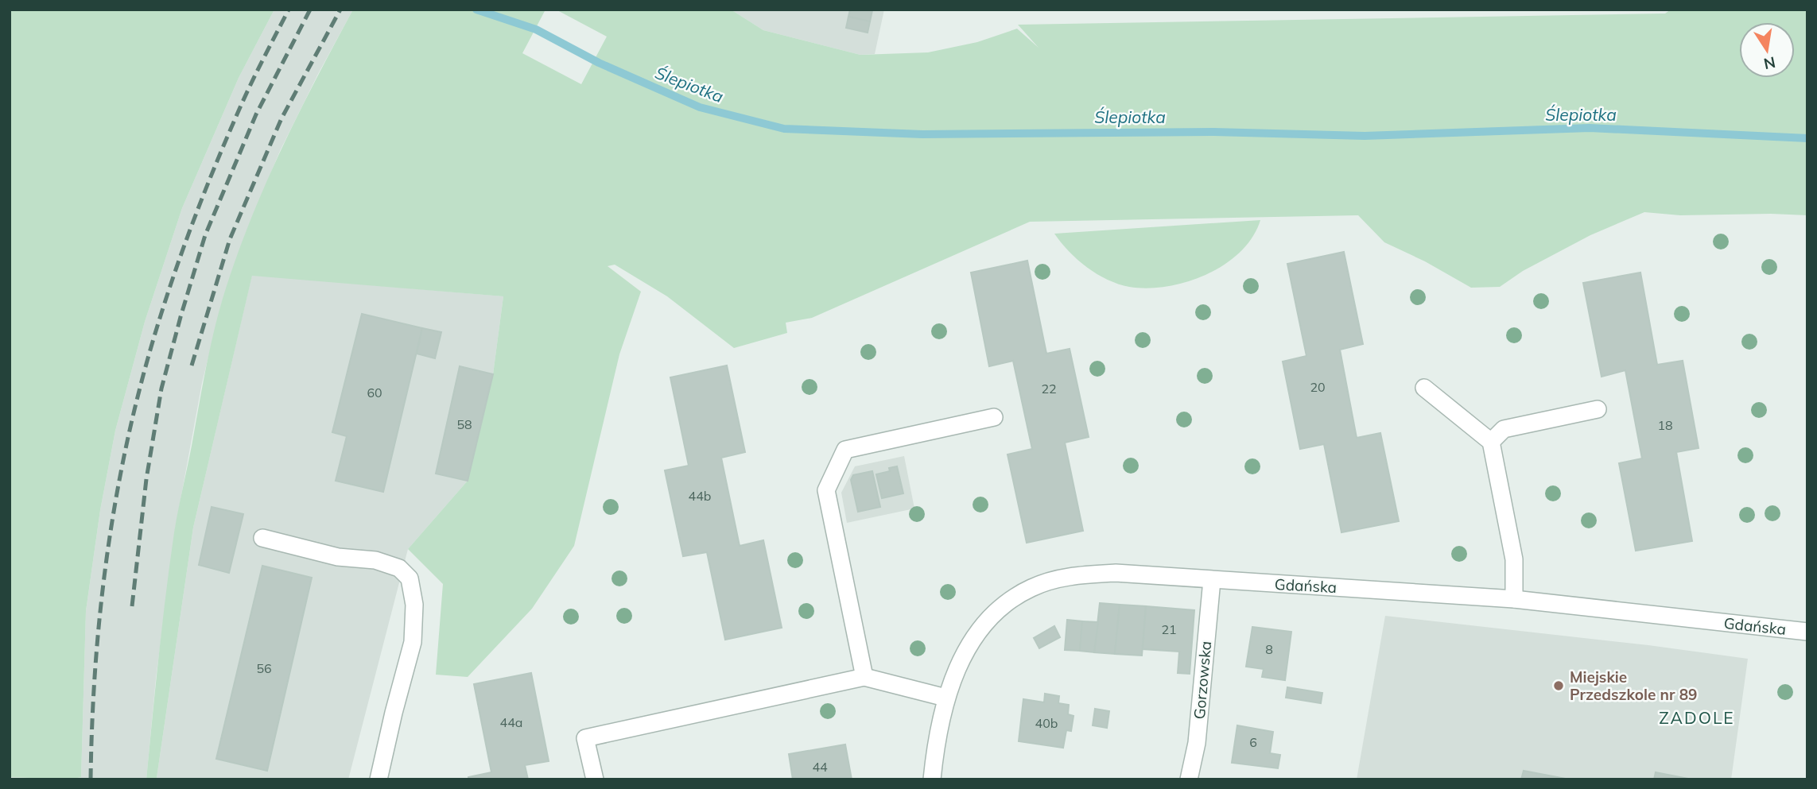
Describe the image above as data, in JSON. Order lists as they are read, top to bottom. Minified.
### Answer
{"streets":{"street":["Gdańska","Gorzowska"]},"crossings":[["Gdańska","Gorzowska"]],"districts":["ZADOLE"],"water":["Ślepiotka"],"places":["Miejskie Przedszkole nr 89"],"house_numbers":["20","22","60","58","18","44b","21","8","56","44a","40b","6","44"],"north":"bottom"}
